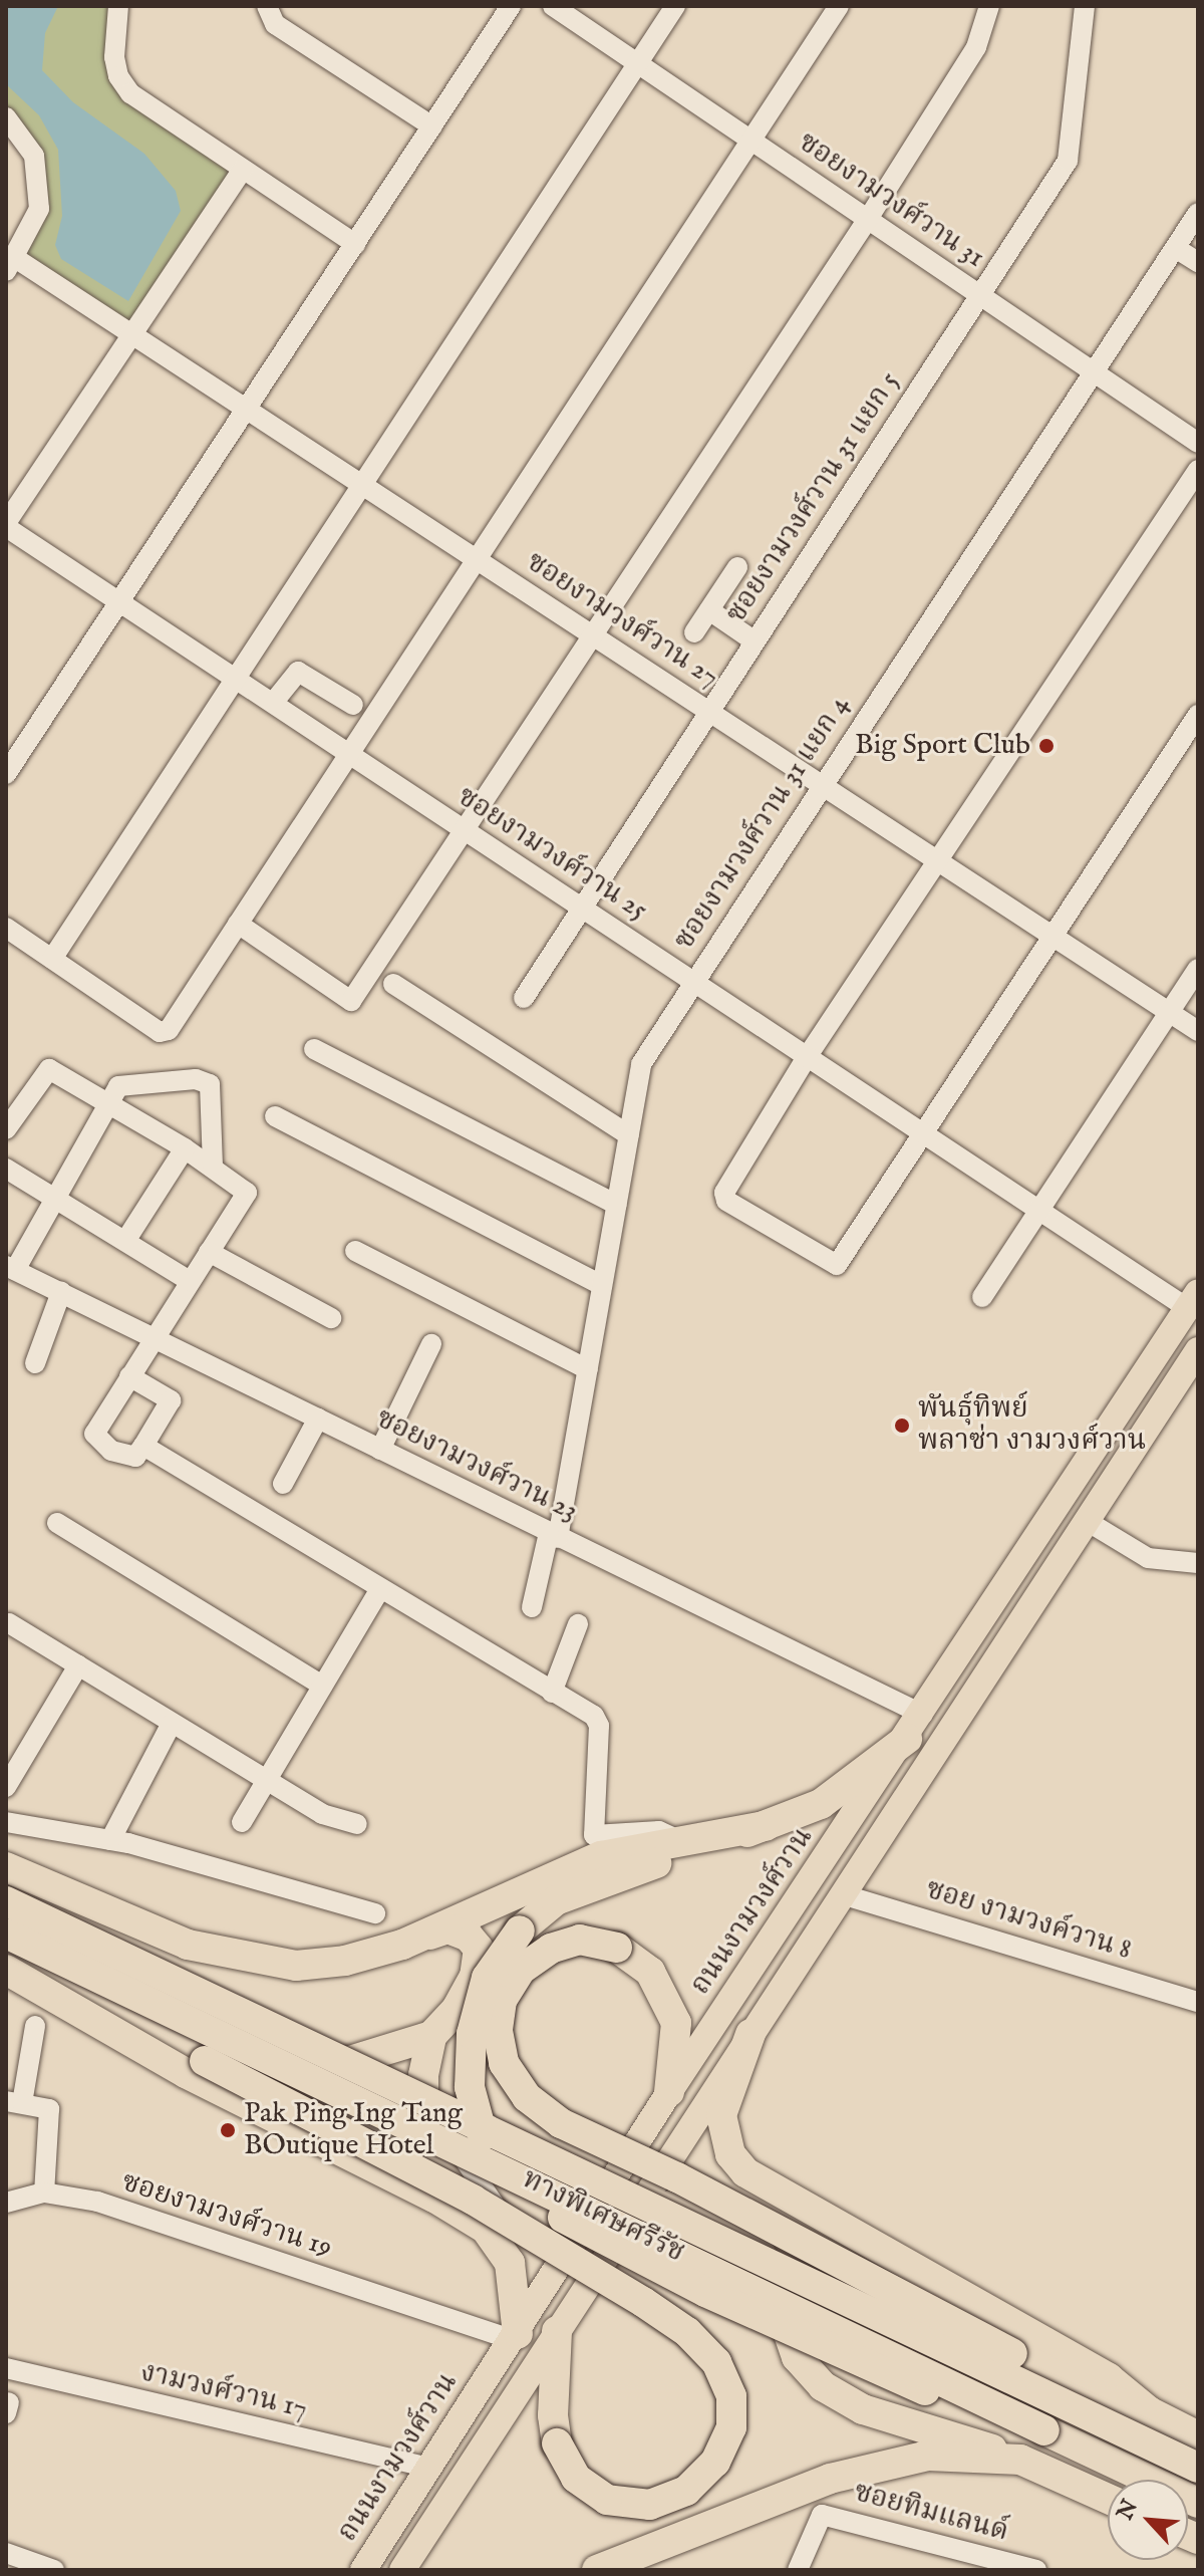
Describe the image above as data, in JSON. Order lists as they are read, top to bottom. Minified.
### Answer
{"streets":{"highway":["ทางพิเศษศรีรัช"],"main road":["ถนนงามวงศ์วาน"],"street":["ซอยงามวงศ์วาน 31","ซอยงามวงศ์วาน 31 แยก 5","ซอยงามวงศ์วาน 27","ซอยงามวงศ์วาน 31 แยก 4","ซอยงามวงศ์วาน 25","ซอยงามวงศ์วาน 23","ซอย งามวงค์วาน 8","ซอยงามวงศ์วาน 19","งามวงศ์วาน 17","ซอยทิมแลนด์"]},"crossings":[["ซอยงามวงศ์วาน 31","ซอยงามวงศ์วาน 31 แยก 5"],["ซอยงามวงศ์วาน 31","ซอยงามวงศ์วาน 31 แยก 4"],["ซอยงามวงศ์วาน 31 แยก 5","ซอยงามวงศ์วาน 27"],["ซอยงามวงศ์วาน 31 แยก 5","ซอยงามวงศ์วาน 25"],["ซอยงามวงศ์วาน 27","ซอยงามวงศ์วาน 31 แยก 4"],["ซอยงามวงศ์วาน 31 แยก 4","ซอยงามวงศ์วาน 25"],["ซอยงามวงศ์วาน 31 แยก 4","ซอยงามวงศ์วาน 23"],["ซอยงามวงศ์วาน 25","ถนนงามวงศ์วาน"],["ซอยงามวงศ์วาน 23","ถนนงามวงศ์วาน"],["ถนนงามวงศ์วาน","ซอยงามวงศ์วาน 19"],["ถนนงามวงศ์วาน","งามวงศ์วาน 17"]],"places":["Big Sport Club","พันธุ์ทิพย์ พลาซ่า งามวงศ์วาน","Pak Ping Ing Tang BOutique Hotel"],"north":"top left"}
